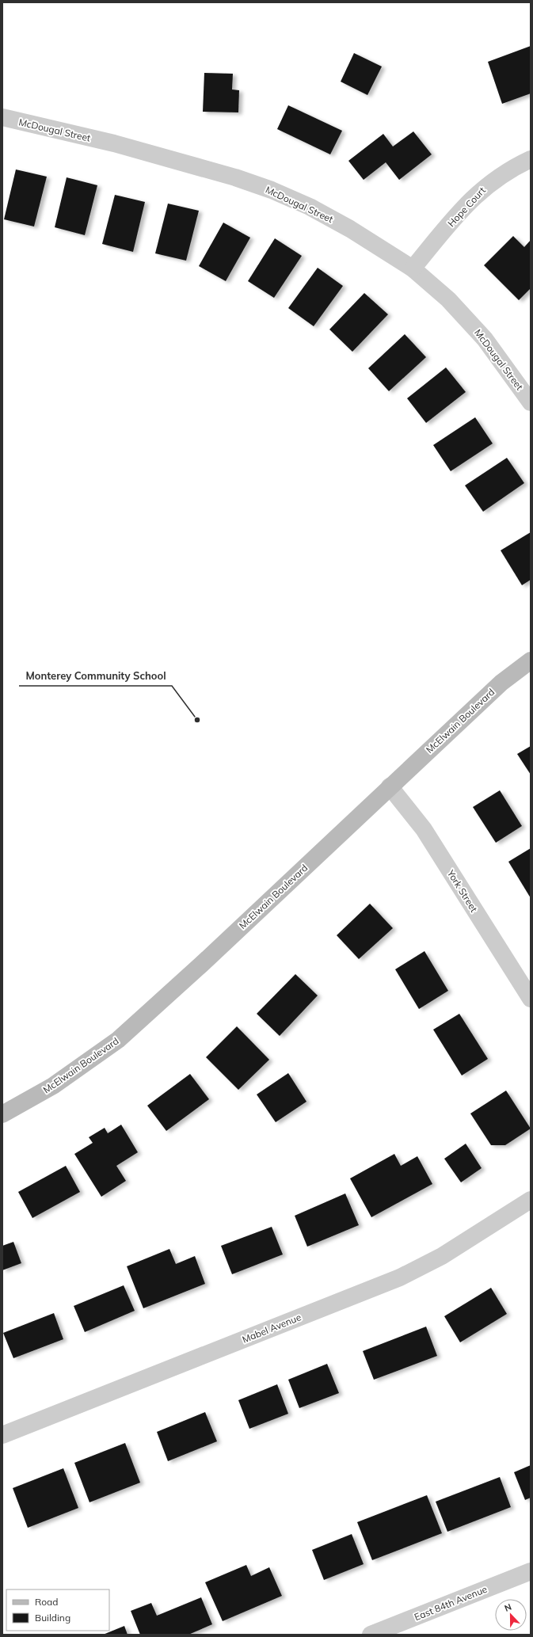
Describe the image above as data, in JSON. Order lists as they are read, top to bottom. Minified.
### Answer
{"streets":{"street":["McDougal Street","Hope Court","McElwain Boulevard","York Street","Mabel Avenue","East 84th Avenue"]},"crossings":[["McDougal Street","Hope Court"],["McElwain Boulevard","York Street"]],"places":["Monterey Community School"],"legend":["Road","Building"],"north":"top"}
